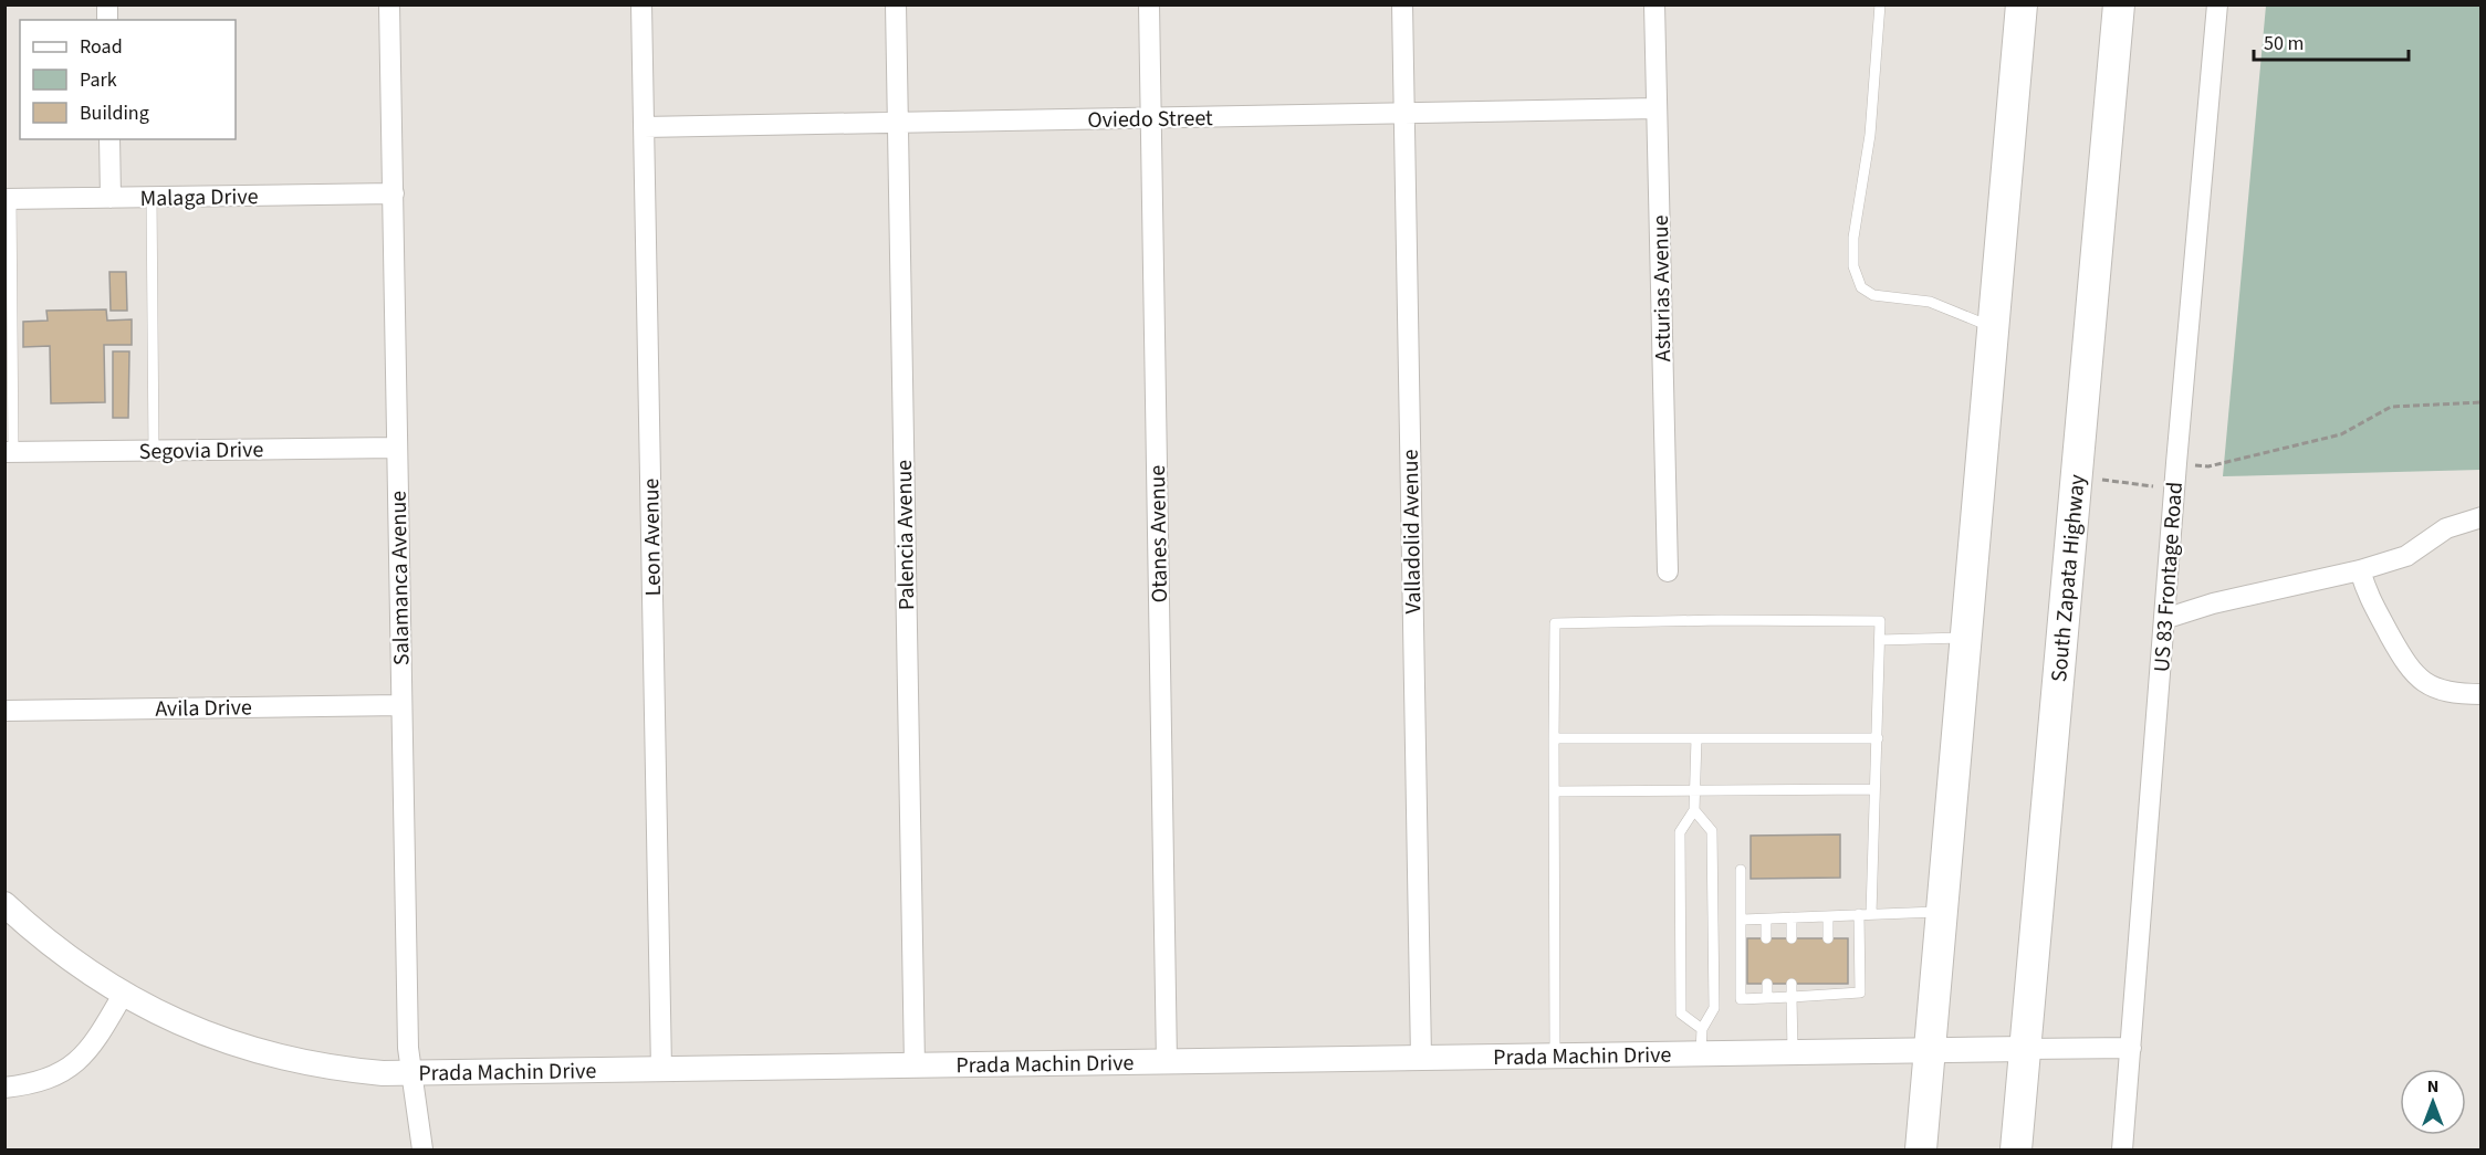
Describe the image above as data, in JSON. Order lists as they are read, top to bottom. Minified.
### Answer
{"streets":{"main road":["South Zapata Highway"],"street":["Oviedo Street","Malaga Drive","Asturias Avenue","Segovia Drive","Valladolid Avenue","Otanes Avenue","Palencia Avenue","Leon Avenue","US 83 Frontage Road","Salamanca Avenue","Avila Drive","Prada Machin Drive"]},"crossings":[["Oviedo Street","Asturias Avenue"],["Oviedo Street","Valladolid Avenue"],["Oviedo Street","Otanes Avenue"],["Oviedo Street","Palencia Avenue"],["Oviedo Street","Leon Avenue"],["Malaga Drive","Salamanca Avenue"],["Segovia Drive","Salamanca Avenue"],["Valladolid Avenue","Prada Machin Drive"],["Otanes Avenue","Prada Machin Drive"],["Palencia Avenue","Prada Machin Drive"],["Leon Avenue","Prada Machin Drive"],["US 83 Frontage Road","Prada Machin Drive"],["Salamanca Avenue","Avila Drive"],["Salamanca Avenue","Prada Machin Drive"],["South Zapata Highway","Prada Machin Drive"]],"legend":["Road","Park","Building"],"scale_bar":"50 m","north":"top"}
